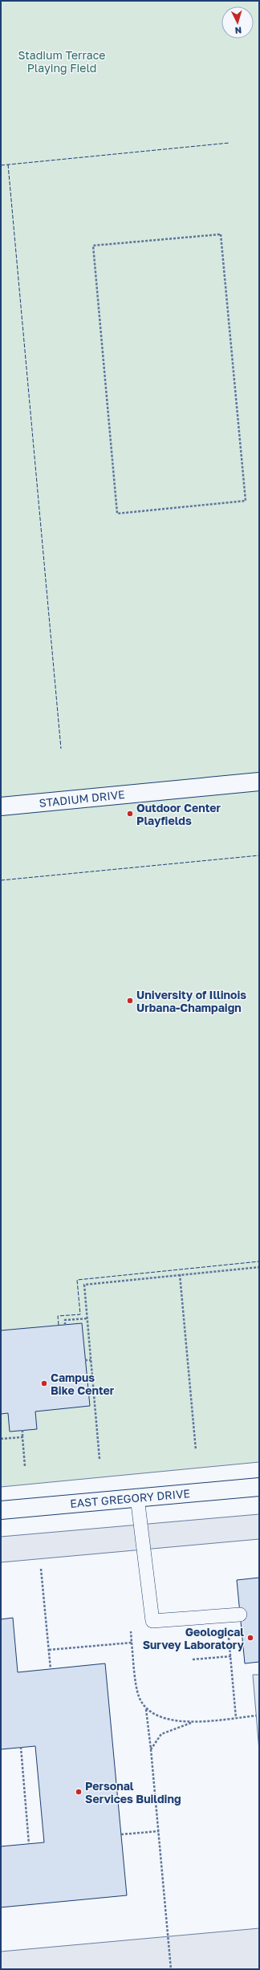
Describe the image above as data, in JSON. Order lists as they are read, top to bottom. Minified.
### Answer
{"streets":{"street":["STADIUM DRIVE","EAST GREGORY DRIVE"]},"parks":["Stadium Terrace Playing Field"],"places":["Outdoor Center Playfields","University of Illinois Urbana-Champaign","Campus Bike Center","Geological Survey Laboratory","Personal Services Building"],"north":"bottom"}
